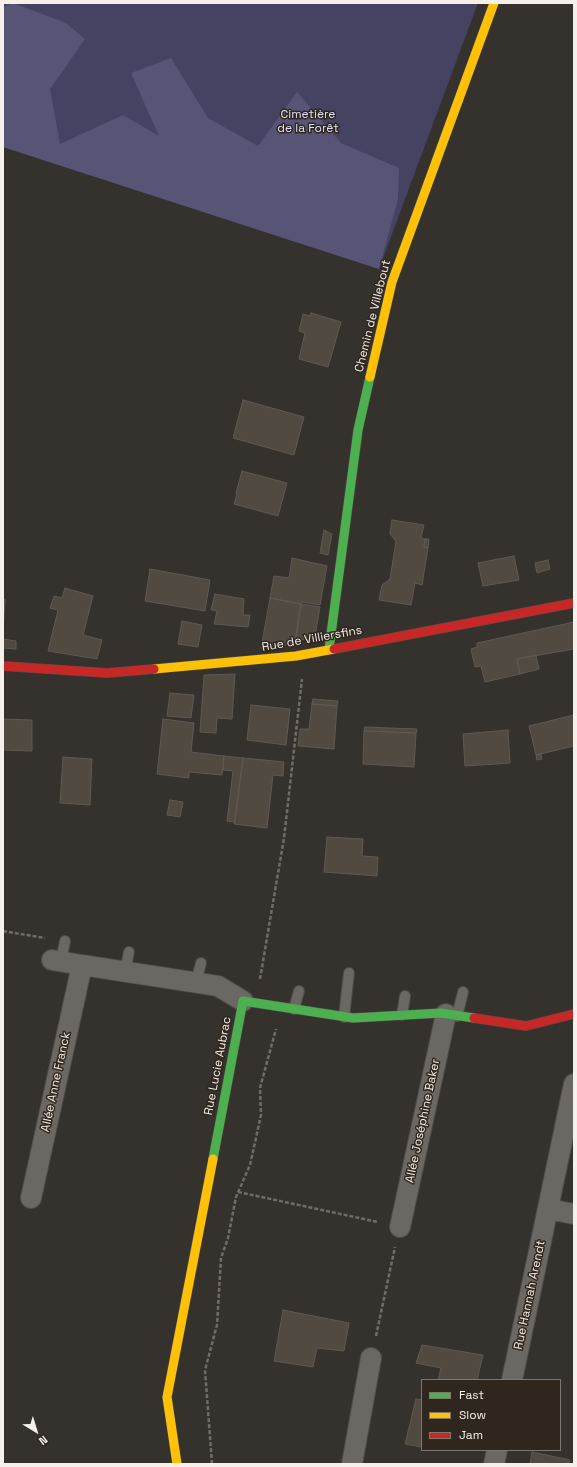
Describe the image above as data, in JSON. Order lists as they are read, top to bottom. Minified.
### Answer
{"streets":{"street":["Chemin de Villebout","Rue de Villiersfins","Rue Lucie Aubrac","Allée Anne Franck","Allée Joséphine Baker","Rue Hannah Arendt"]},"crossings":[["Chemin de Villebout","Rue de Villiersfins"]],"parks":["Cimetière de la Forêt"],"legend":["Fast","Slow","Jam"],"north":"bottom right"}
